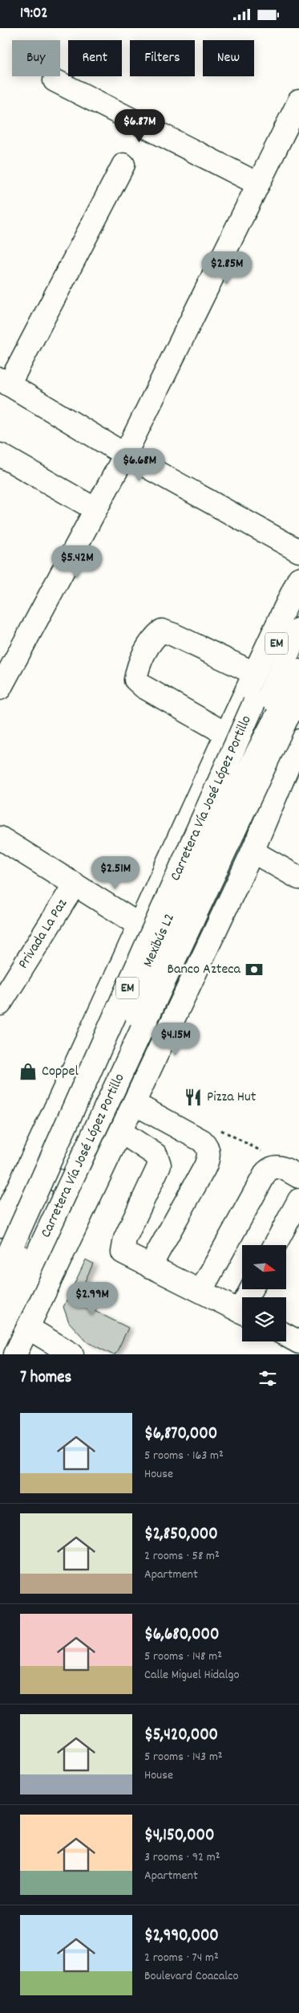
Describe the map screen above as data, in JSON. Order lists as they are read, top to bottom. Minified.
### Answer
{"streets":{"main road":["EM","Carretera Vía José López Portillo","Privada La Paz","Mexibús L2"]},"crossings":[["Carretera Vía José López Portillo","Mexibús L2"]],"places":{"bank":["Banco Azteca"],"shop":["Coppel"],"restaurant":["Pizza Hut"]},"north":"right","page":{"status":"19:02","chip":["Buy","Rent","Filters","New"],"price":["$6.87M","$2.85M","$6.68M","$5.42M","$2.51M","$4.15M","$2.99M"],"heading":"7 homes","list":[{"name":"$6,870,000","note":"5 rooms · 163 m² · House"},{"name":"$2,850,000","note":"2 rooms · 58 m² · Apartment"},{"name":"$6,680,000","note":"5 rooms · 148 m² · Calle Miguel Hidalgo"},{"name":"$5,420,000","note":"5 rooms · 143 m² · House"},{"name":"$4,150,000","note":"3 rooms · 92 m² · Apartment"},{"name":"$2,990,000","note":"2 rooms · 74 m² · Boulevard Coacalco"}]}}
